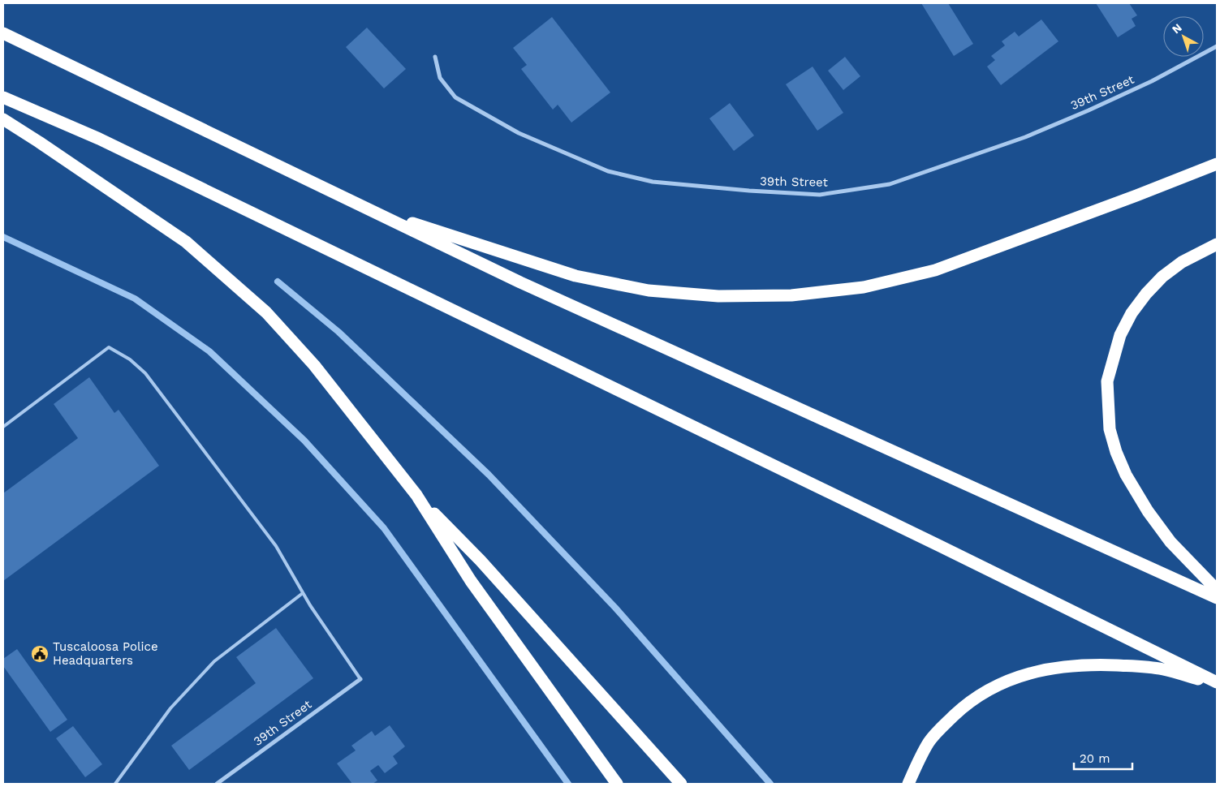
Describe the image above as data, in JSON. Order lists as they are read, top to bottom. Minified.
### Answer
{"streets":{"street":["39th Street"]},"places":{"public building":["Tuscaloosa Police Headquarters"]},"scale_bar":"20 m","north":"top left"}
